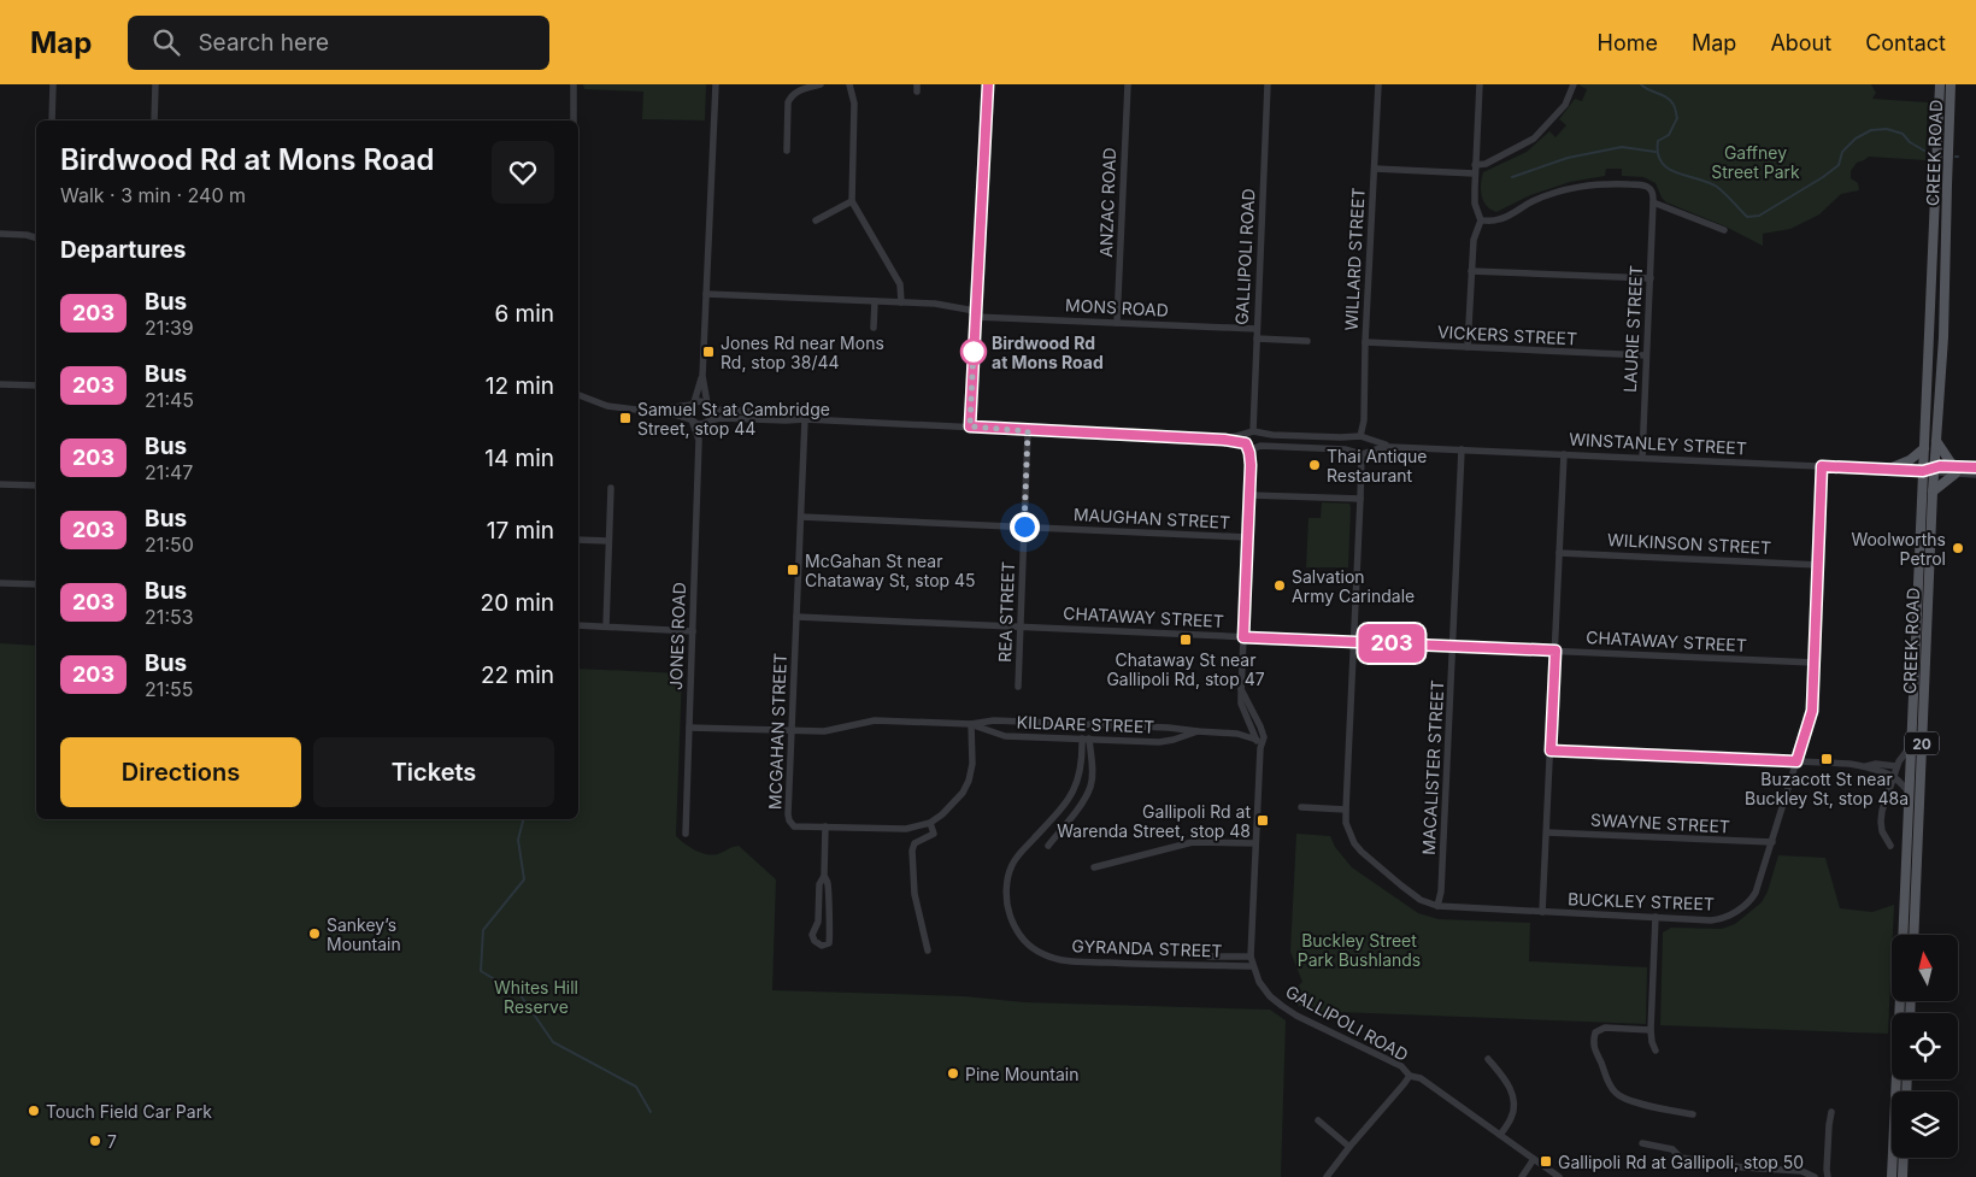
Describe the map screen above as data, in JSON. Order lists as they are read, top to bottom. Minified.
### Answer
{"streets":{"main road":["CREEK ROAD","20"],"street":["ANZAC ROAD","GALLIPOLI ROAD","WILLARD STREET","MONS ROAD","LAURIE STREET","VICKERS STREET","WINSTANLEY STREET","MAUGHAN STREET","WILKINSON STREET","REA STREET","CHATAWAY STREET","JONES ROAD","KILDARE STREET","MCGAHAN STREET","MACALISTER STREET","SWAYNE STREET","BUCKLEY STREET","GYRANDA STREET"]},"crossings":[["CREEK ROAD","WINSTANLEY STREET"],["ANZAC ROAD","MONS ROAD"],["GALLIPOLI ROAD","MONS ROAD"],["GALLIPOLI ROAD","WINSTANLEY STREET"],["GALLIPOLI ROAD","MAUGHAN STREET"],["GALLIPOLI ROAD","CHATAWAY STREET"],["GALLIPOLI ROAD","KILDARE STREET"],["GALLIPOLI ROAD","GYRANDA STREET"],["WILLARD STREET","VICKERS STREET"],["WILLARD STREET","WINSTANLEY STREET"],["LAURIE STREET","VICKERS STREET"],["LAURIE STREET","WINSTANLEY STREET"],["WINSTANLEY STREET","REA STREET"],["WINSTANLEY STREET","JONES ROAD"],["WINSTANLEY STREET","MCGAHAN STREET"],["WINSTANLEY STREET","MACALISTER STREET"],["WINSTANLEY STREET","BUCKLEY STREET"],["MAUGHAN STREET","REA STREET"],["MAUGHAN STREET","MCGAHAN STREET"],["WILKINSON STREET","BUCKLEY STREET"],["REA STREET","CHATAWAY STREET"],["CHATAWAY STREET","MCGAHAN STREET"],["CHATAWAY STREET","MACALISTER STREET"],["CHATAWAY STREET","BUCKLEY STREET"],["JONES ROAD","KILDARE STREET"],["KILDARE STREET","MCGAHAN STREET"],["KILDARE STREET","GYRANDA STREET"],["MACALISTER STREET","BUCKLEY STREET"],["SWAYNE STREET","BUCKLEY STREET"]],"parks":["Gaffney Street Park","Buckley Street Park Bushlands","Whites Hill Reserve"],"places":{"transit":["Jones Rd near Mons Rd, stop 38/44","Samuel St at Cambridge Street, stop 44","McGahan St near Chataway St, stop 45","Chataway St near Gallipoli Rd, stop 47","Buzacott St near Buckley St, stop 48a","Gallipoli Rd at Warenda Street, stop 48","Gallipoli Rd at Gallipoli, stop 50"],"other":["Birdwood Rd at Mons Road","Thai Antique Restaurant","Woolworths Petrol","Salvation Army Carindale","Sankey’s Mountain","Pine Mountain","Touch Field Car Park","7"]},"lines":["bus line 203"],"north":"top","page":{"header":"Map","search":"Search here","nav":["Home","Map","About","Contact"],"on_map":"203","heading":[["Birdwood Rd at Mons Road","Walk · 3 min · 240 m"],"Departures"],"list":[{"mark":"203","name":"Bus","note":"21:39","value":"6 min"},{"mark":"203","name":"Bus","note":"21:45","value":"12 min"},{"mark":"203","name":"Bus","note":"21:47","value":"14 min"},{"mark":"203","name":"Bus","note":"21:50","value":"17 min"},{"mark":"203","name":"Bus","note":"21:53","value":"20 min"},{"mark":"203","name":"Bus","note":"21:55","value":"22 min"}],"buttons":["Directions","Tickets"]}}
